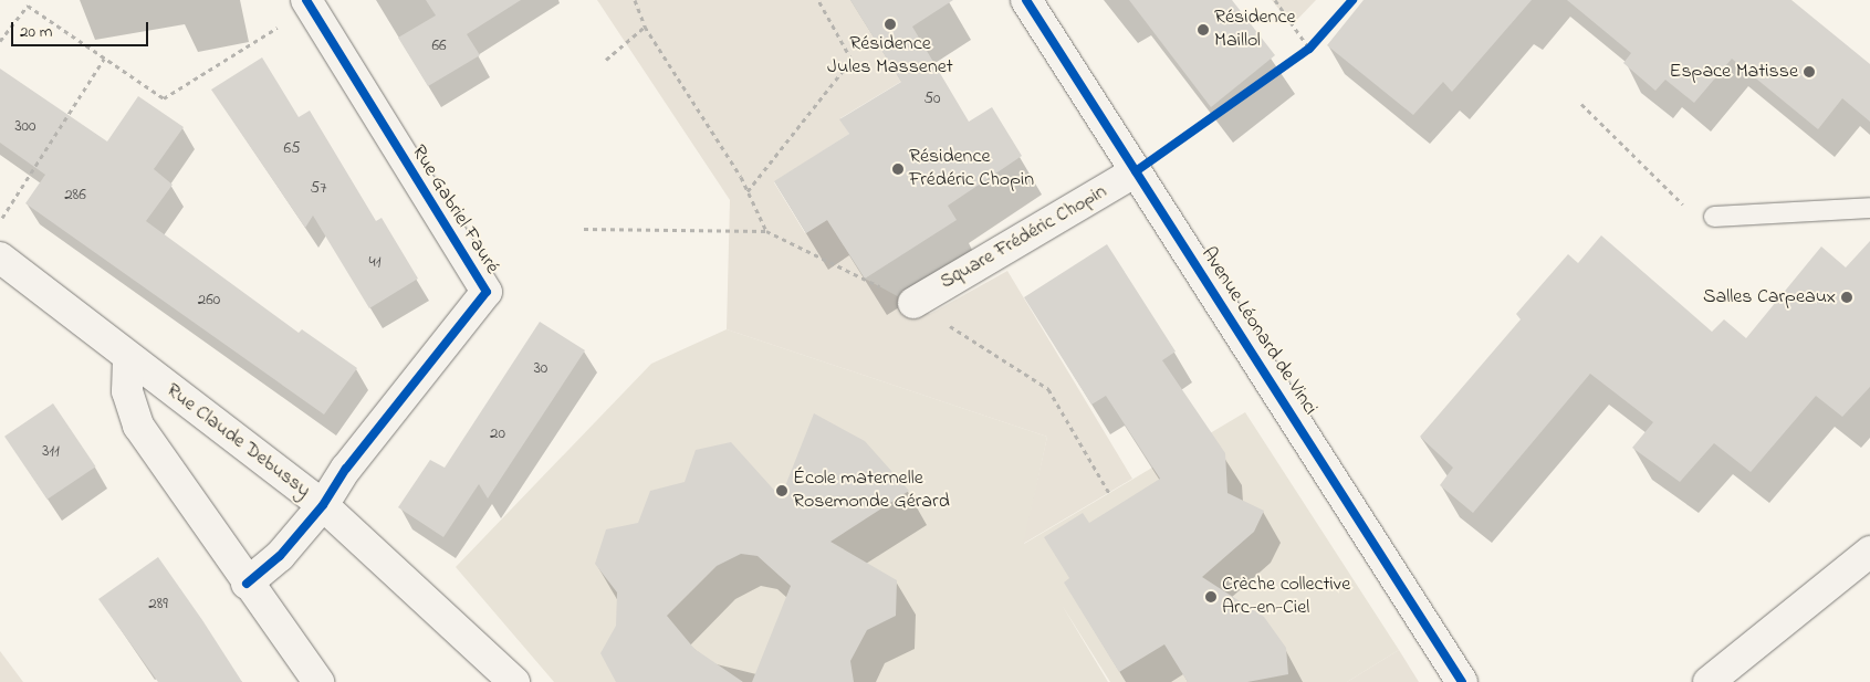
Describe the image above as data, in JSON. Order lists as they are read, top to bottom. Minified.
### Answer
{"streets":{"street":["Rue Gabriel Fauré","Square Frédéric Chopin","Avenue Léonard de Vinci","Rue Claude Debussy"]},"crossings":[["Rue Gabriel Fauré","Rue Claude Debussy"],["Square Frédéric Chopin","Avenue Léonard de Vinci"]],"places":["Résidence Jules Massenet","Résidence Maillol","Espace Matisse","Résidence Frédéric Chopin","Salles Carpeaux","École maternelle Rosemonde Gérard","Crèche collective Arc-en-Ciel"],"house_numbers":["66","50","300","65","57","286","41","260","30","20","311","289"],"scale_bar":"20 m"}
